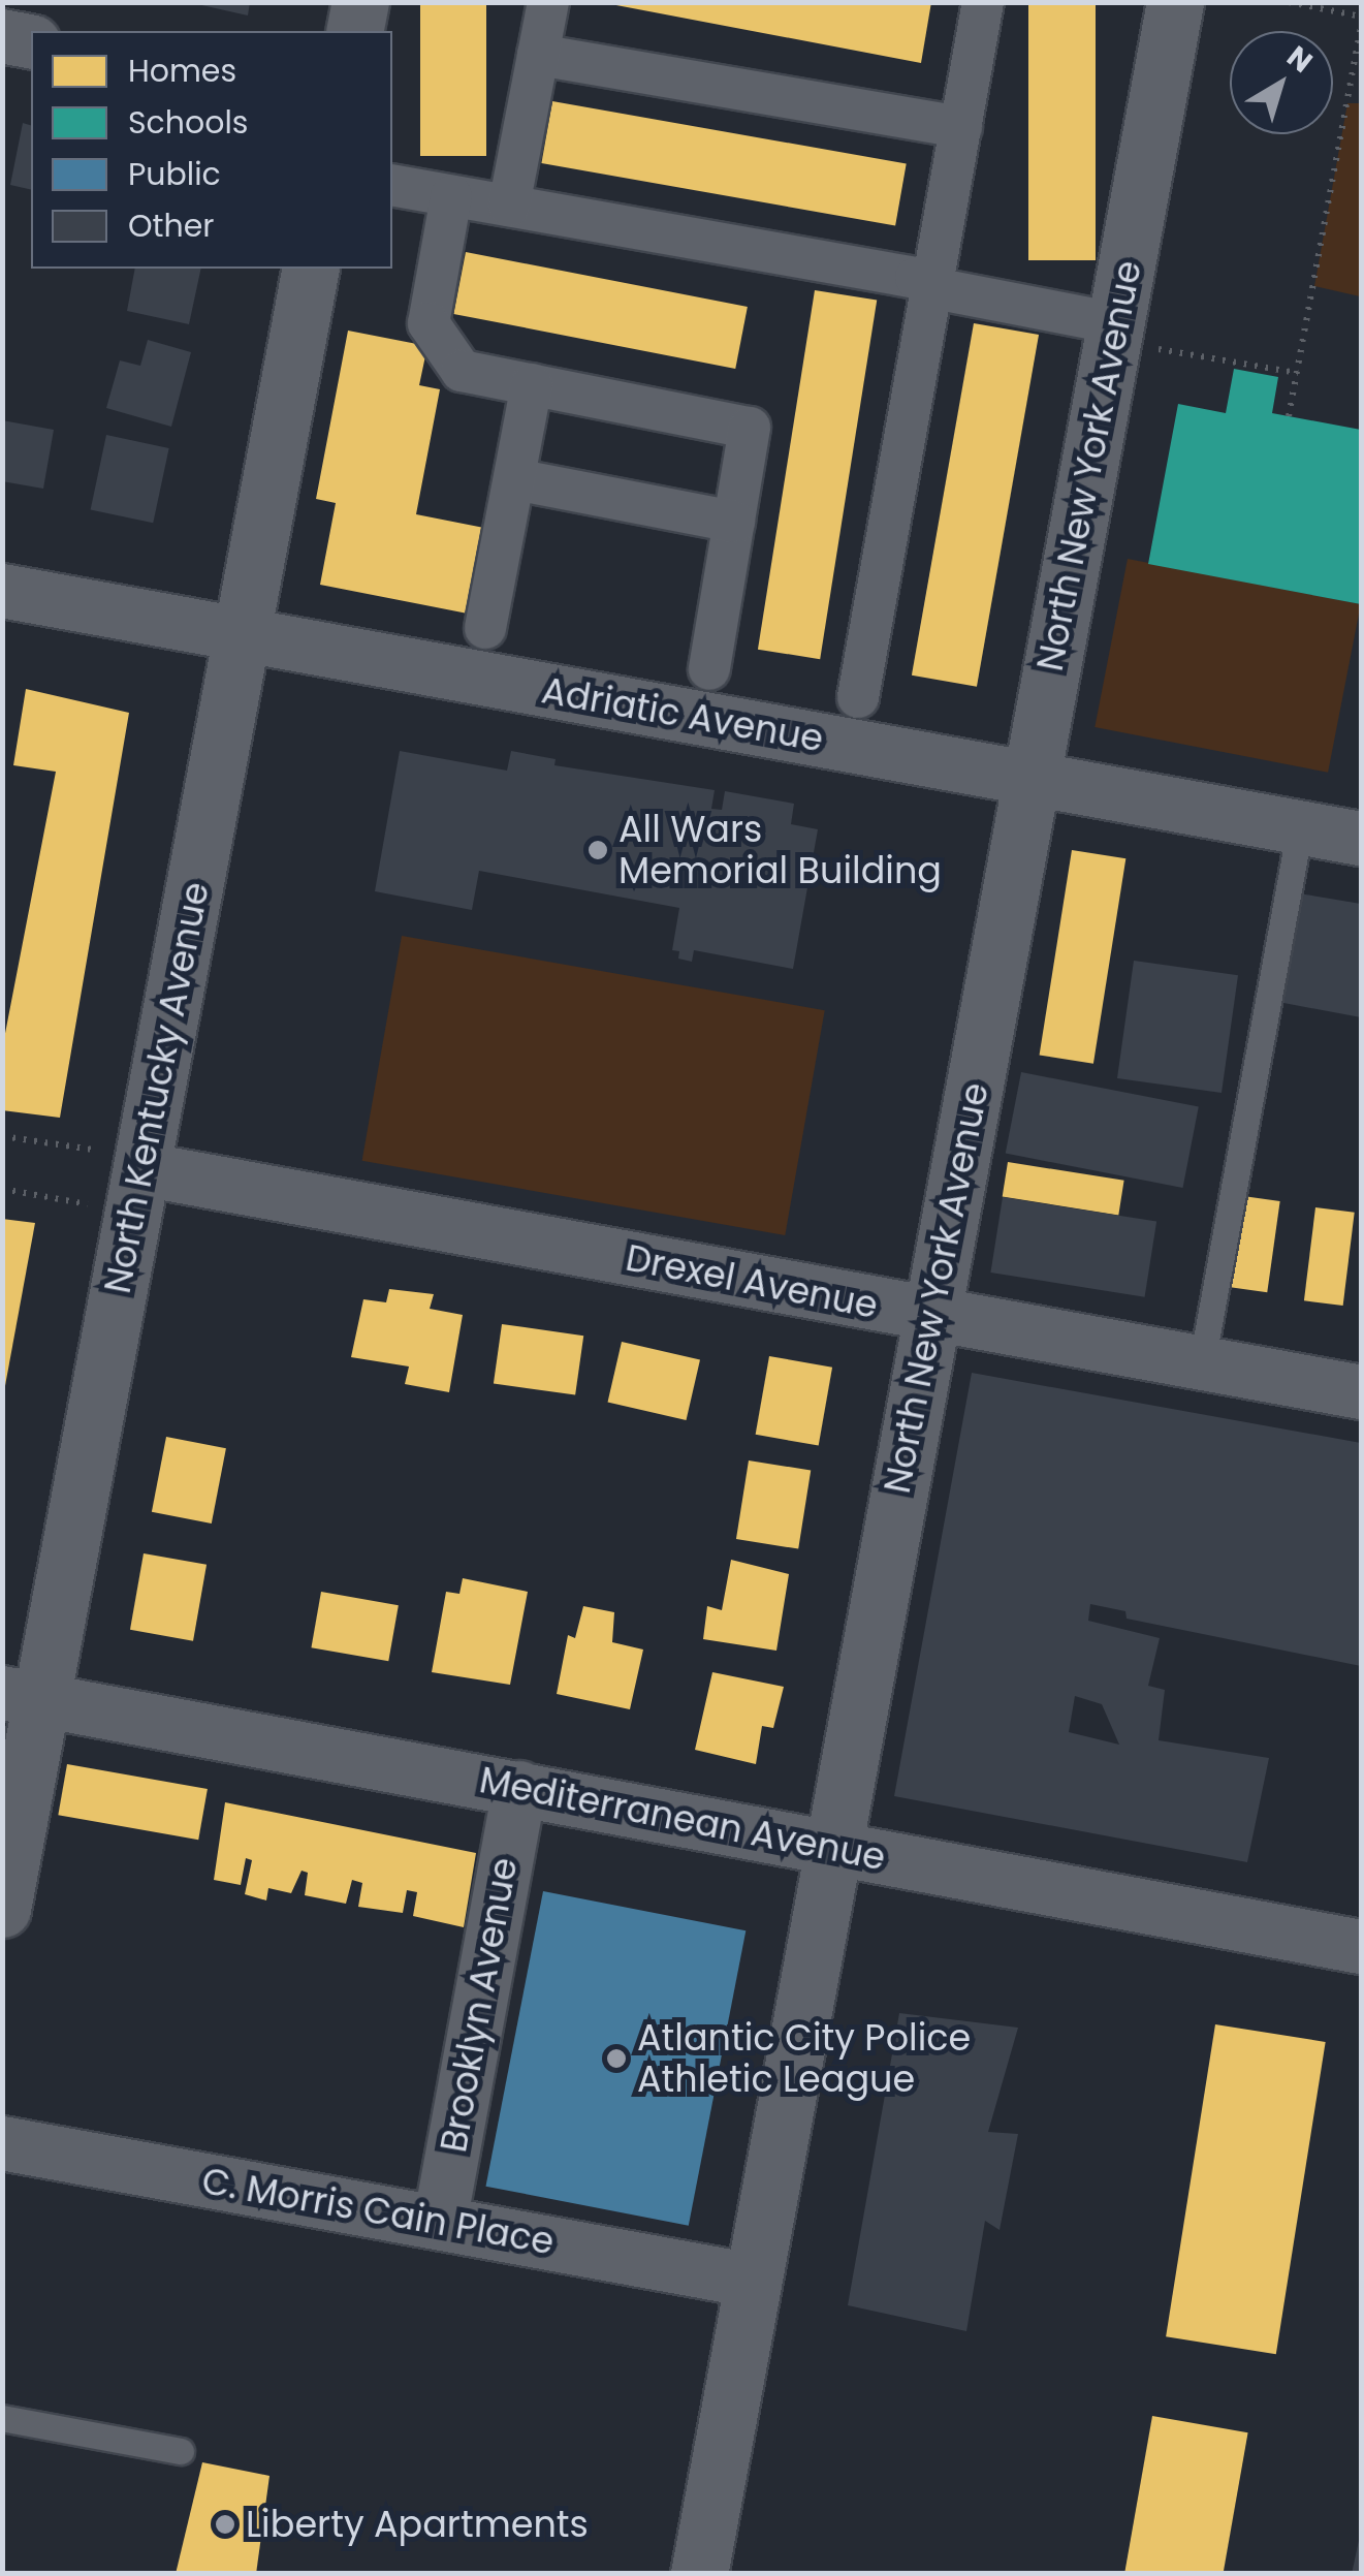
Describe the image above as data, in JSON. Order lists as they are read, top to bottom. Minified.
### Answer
{"streets":{"street":["North New York Avenue","Adriatic Avenue","North Kentucky Avenue","Drexel Avenue","Mediterranean Avenue","Brooklyn Avenue","C. Morris Cain Place"]},"crossings":[["North New York Avenue","Adriatic Avenue"],["North New York Avenue","Drexel Avenue"],["North New York Avenue","Mediterranean Avenue"],["North New York Avenue","C. Morris Cain Place"],["Adriatic Avenue","North Kentucky Avenue"],["North Kentucky Avenue","Drexel Avenue"],["North Kentucky Avenue","Mediterranean Avenue"],["Mediterranean Avenue","Brooklyn Avenue"],["Brooklyn Avenue","C. Morris Cain Place"]],"places":["All Wars Memorial Building","Atlantic City Police Athletic League","Liberty Apartments"],"legend":["Homes","Schools","Public","Other"],"north":"top right"}
